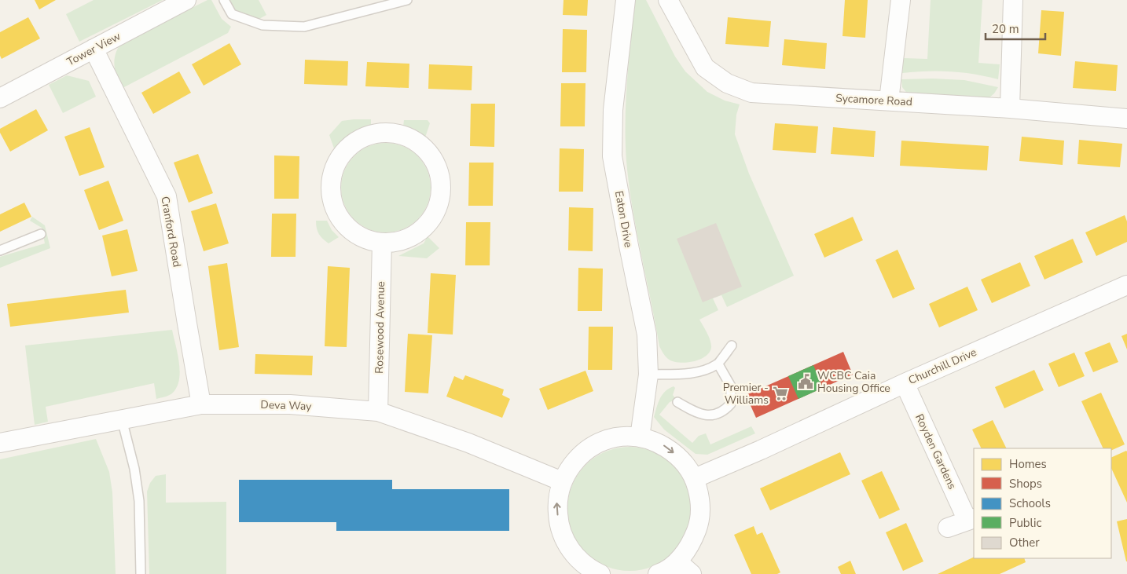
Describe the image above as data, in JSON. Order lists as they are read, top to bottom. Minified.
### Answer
{"streets":{"street":["Tower View","Sycamore Road","Eaton Drive","Cranford Road","Rosewood Avenue","Churchill Drive","Deva Way","Royden Gardens"]},"crossings":[["Tower View","Cranford Road"],["Cranford Road","Deva Way"],["Rosewood Avenue","Deva Way"],["Churchill Drive","Royden Gardens"]],"places":{"public building":["WCBC Caia Housing Office"],"supermarket":["Premier - Williams"]},"legend":["Homes","Shops","Schools","Public","Other"],"scale_bar":"20 m"}
